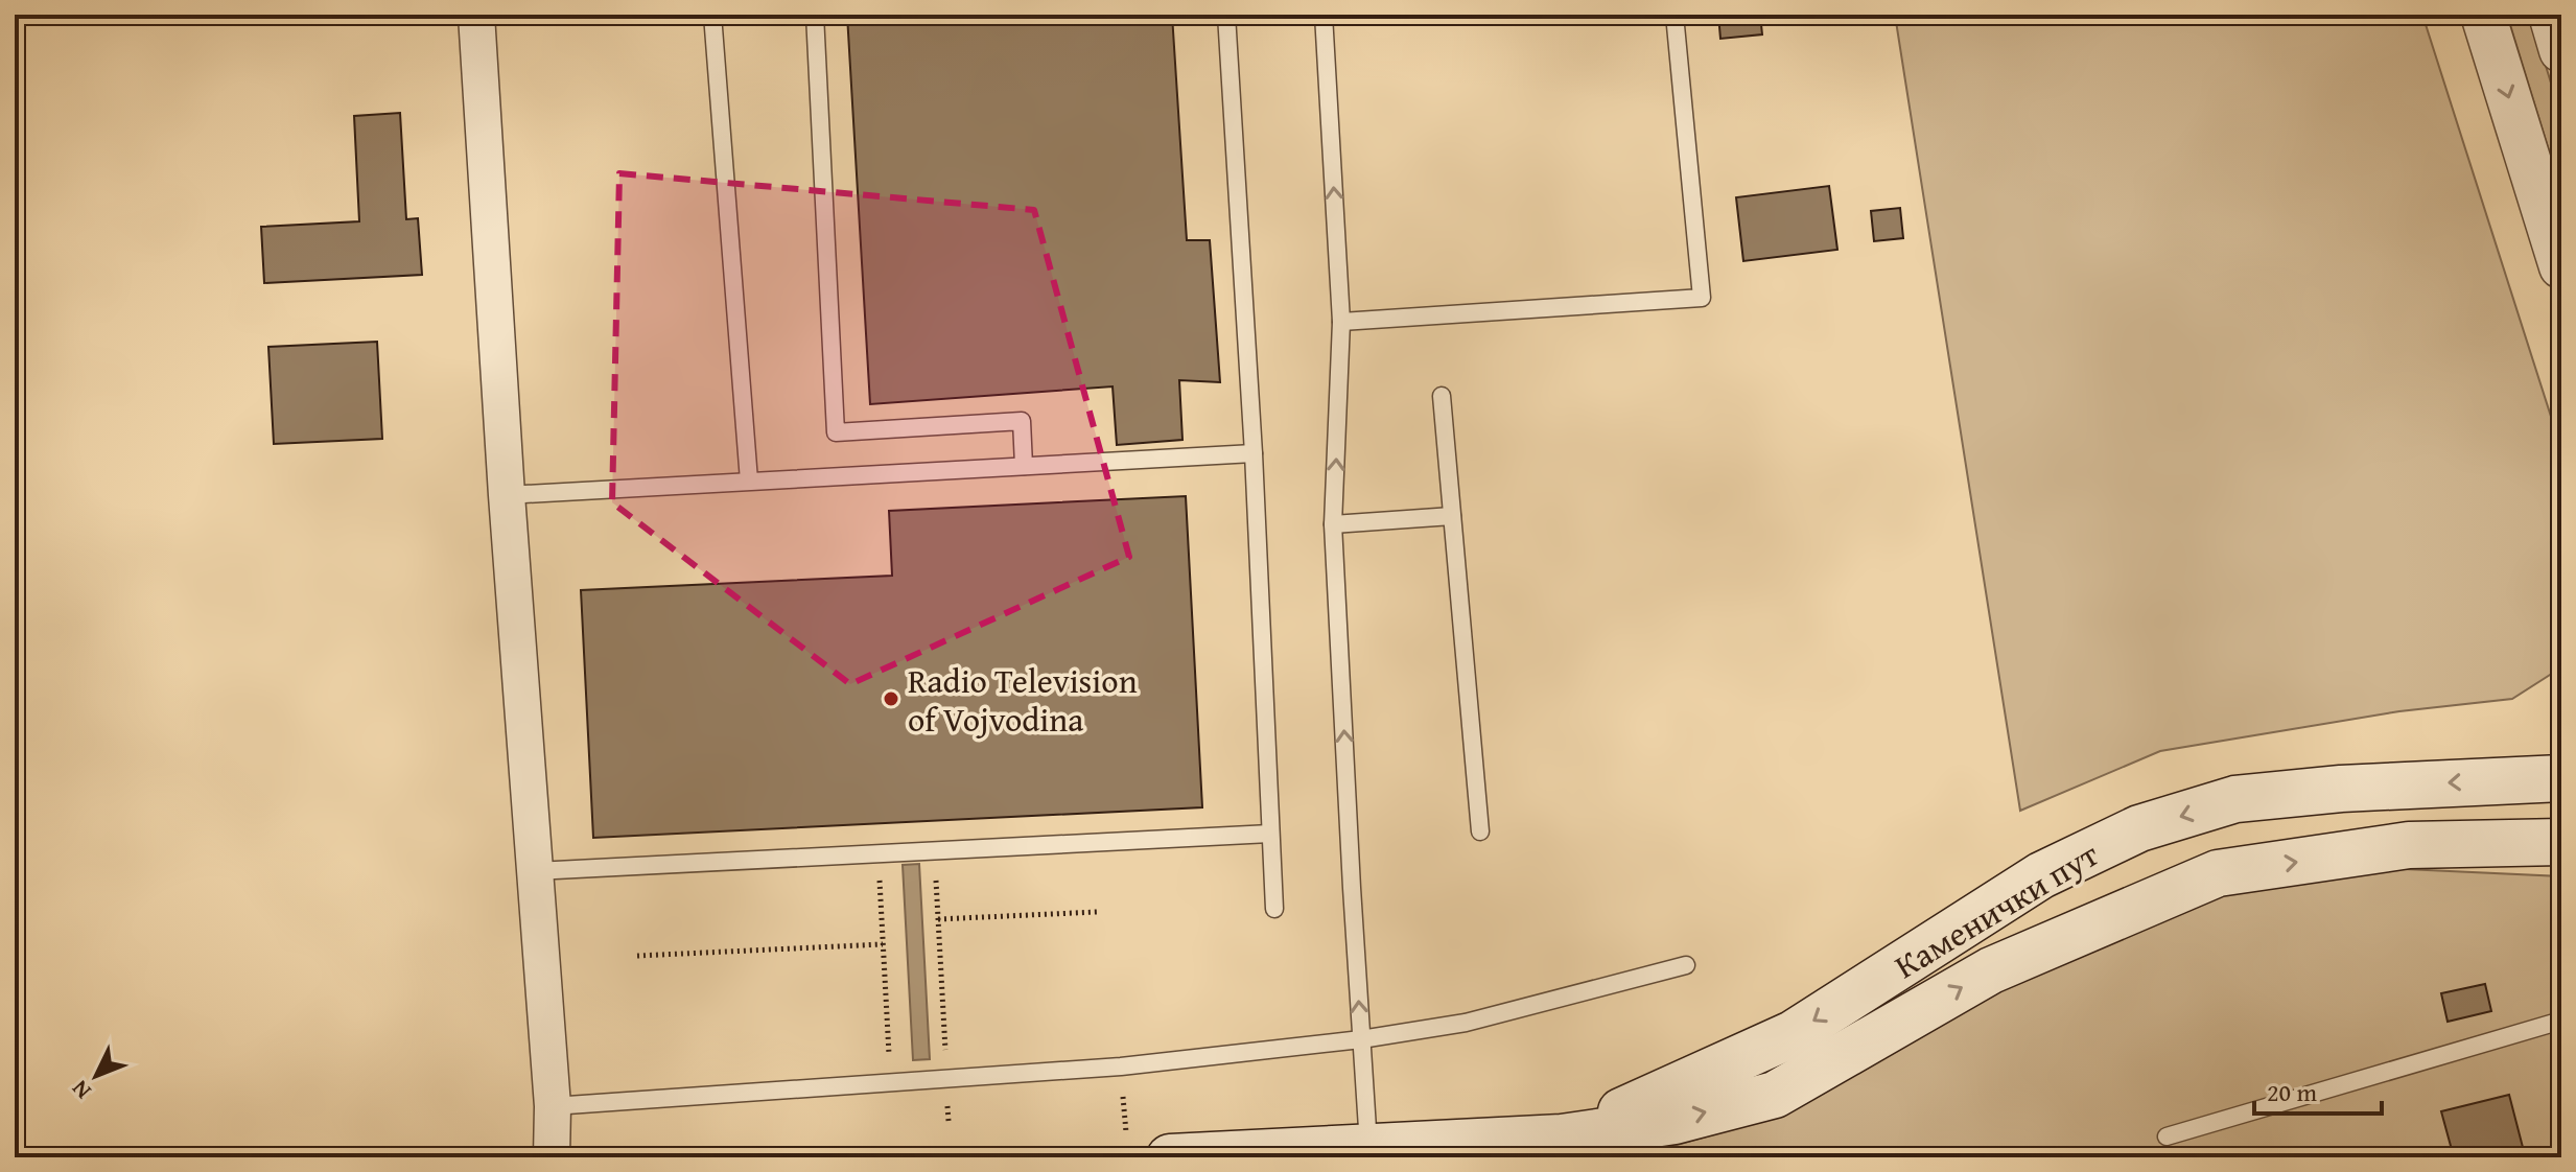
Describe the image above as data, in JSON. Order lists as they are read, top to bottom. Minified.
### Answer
{"streets":{"main road":["Каменички пут"]},"places":["Radio Television of Vojvodina"],"scale_bar":"20 m","north":"bottom left"}
